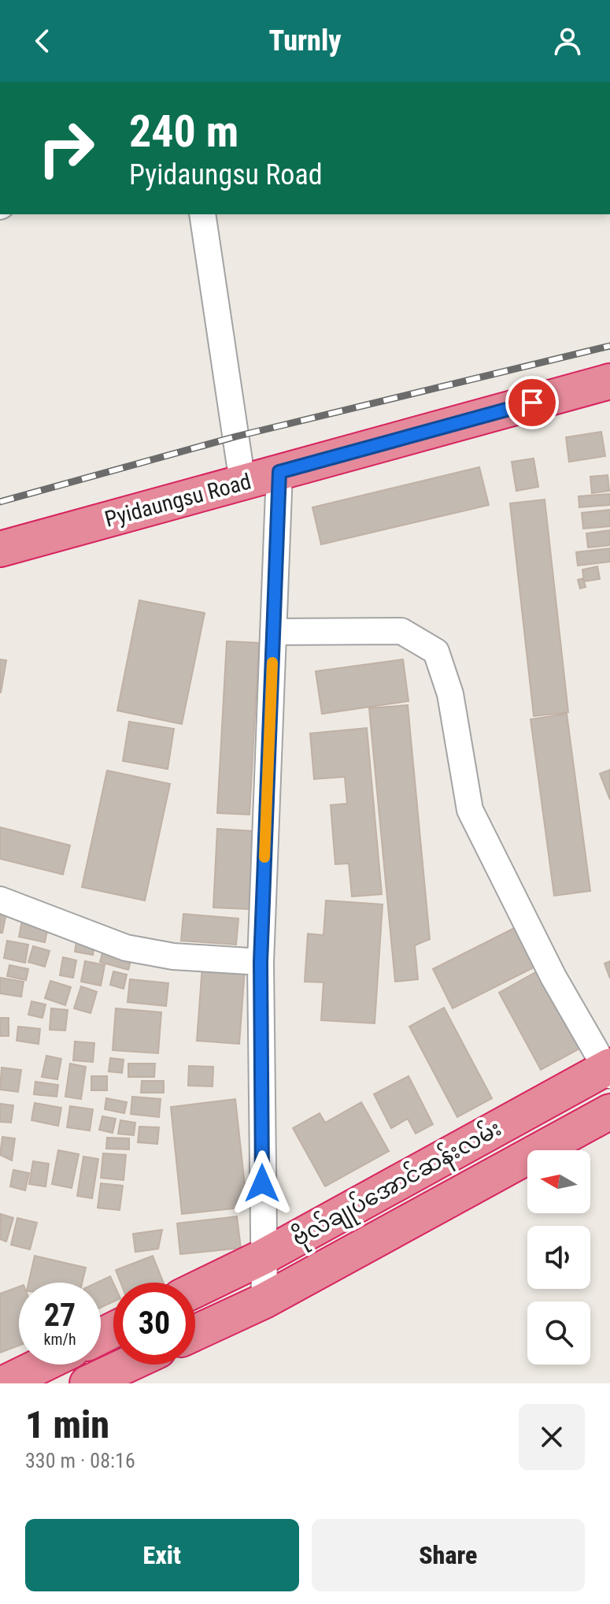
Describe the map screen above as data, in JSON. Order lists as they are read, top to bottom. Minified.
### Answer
{"streets":{"highway":["Pyidaungsu Road","ဗိုလ်ချုပ်အောင်ဆန်းလမ်း"]},"north":"left","page":{"header":"Turnly","turn":["240 m","Pyidaungsu Road"],"speed":"27 km/h","limit":"30","heading":["1 min","330 m · 08:16"],"buttons":["Exit","Share"]}}
